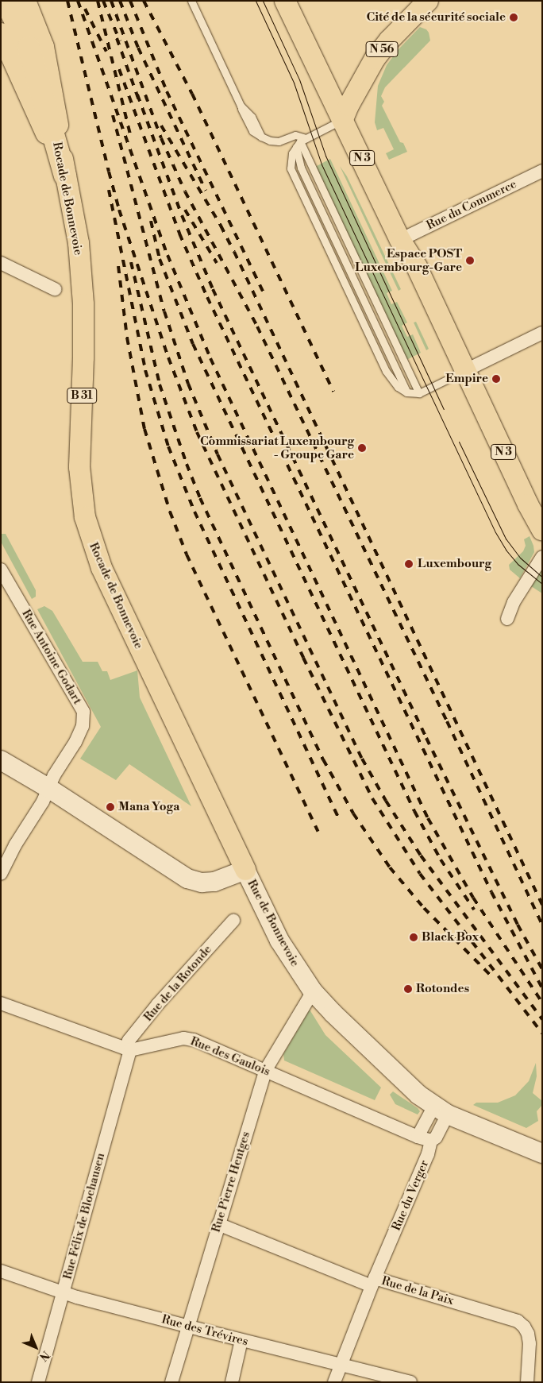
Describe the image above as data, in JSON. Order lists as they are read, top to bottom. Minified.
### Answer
{"streets":{"highway":["Rocade de Bonnevoie","B 31"],"main road":["N 56","N 3","Rue de Bonnevoie"],"street":["Rue du Commerce","Rue Antoine Godart","Rue de la Rotonde","Rue des Gaulois","Rue Pierre Hentges","Rue du Verger","Rue Félix de Blochausen","Rue de la Paix","Rue des Trévires"]},"crossings":[["N 56","N 3"],["N 3","Rue du Commerce"],["Rocade de Bonnevoie","B 31"],["Rocade de Bonnevoie","Rue de Bonnevoie"],["Rue Antoine Godart","Rue de Bonnevoie"],["Rue de Bonnevoie","Rue Pierre Hentges"],["Rue de Bonnevoie","Rue du Verger"],["Rue de la Rotonde","Rue des Gaulois"],["Rue de la Rotonde","Rue Félix de Blochausen"],["Rue des Gaulois","Rue Pierre Hentges"],["Rue des Gaulois","Rue du Verger"],["Rue des Gaulois","Rue Félix de Blochausen"],["Rue Pierre Hentges","Rue de la Paix"],["Rue Pierre Hentges","Rue des Trévires"],["Rue du Verger","Rue de la Paix"],["Rue du Verger","Rue des Trévires"],["Rue Félix de Blochausen","Rue des Trévires"]],"places":["Cité de la sécurité sociale","Espace POST Luxembourg-Gare","Empire","Commissariat Luxembourg - Groupe Gare","Luxembourg","Mana Yoga","Black Box","Rotondes"],"north":"bottom right"}
